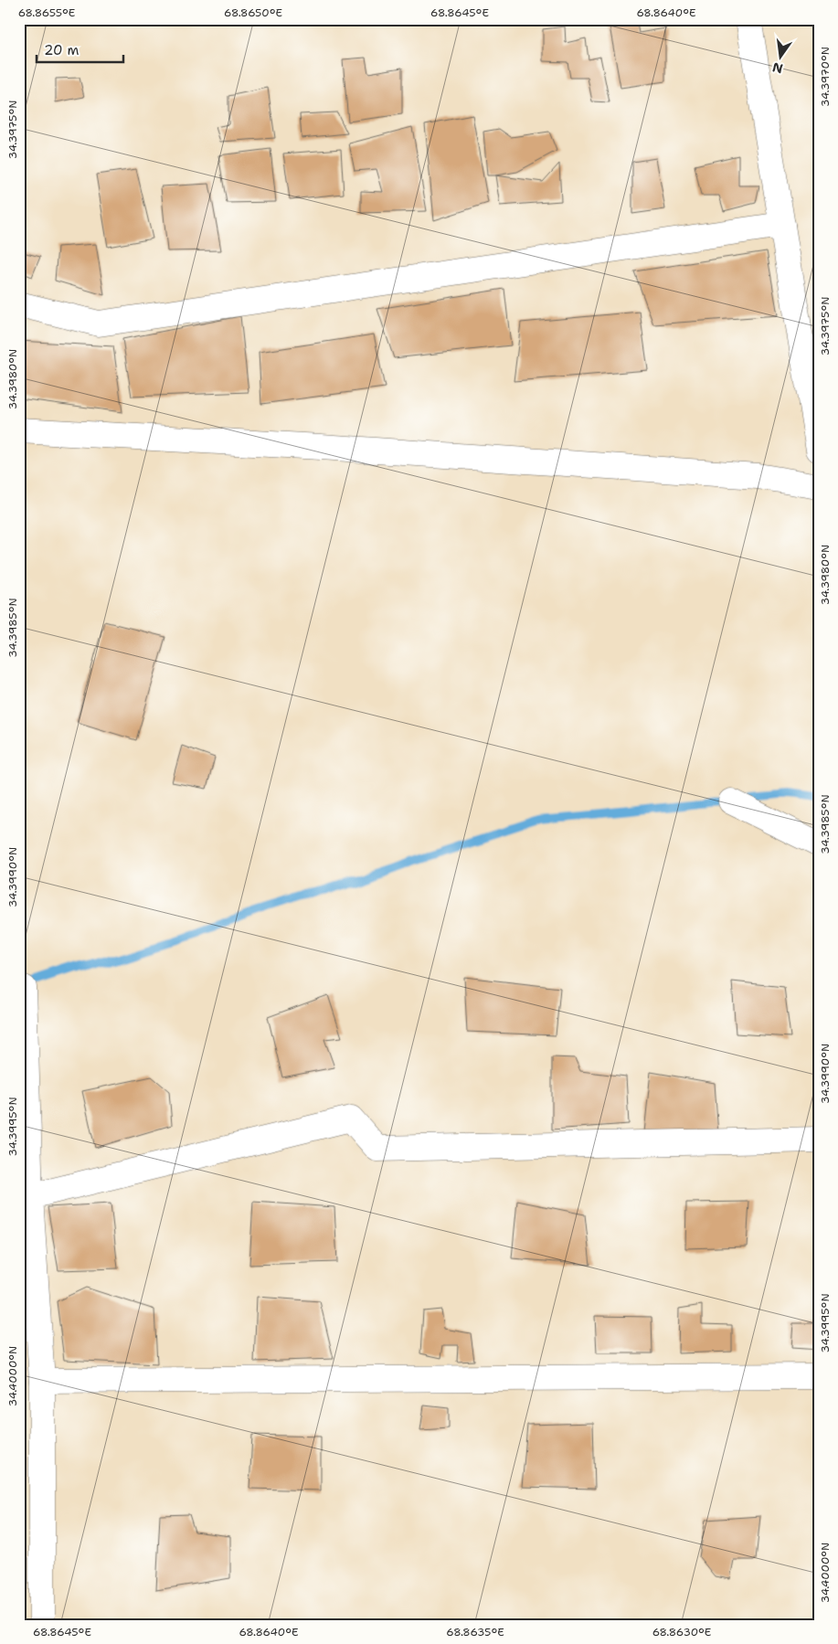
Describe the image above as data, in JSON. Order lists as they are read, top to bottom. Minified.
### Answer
{"scale_bar":"20 m","north":"bottom","coordinates":["68.8655°E","68.8650°E","68.8645°E","68.8640°E","34.3970°N","34.3975°N","34.3980°N","34.3985°N","34.3990°N","34.3995°N","34.4000°N","68.8635°E","68.8630°E"]}
